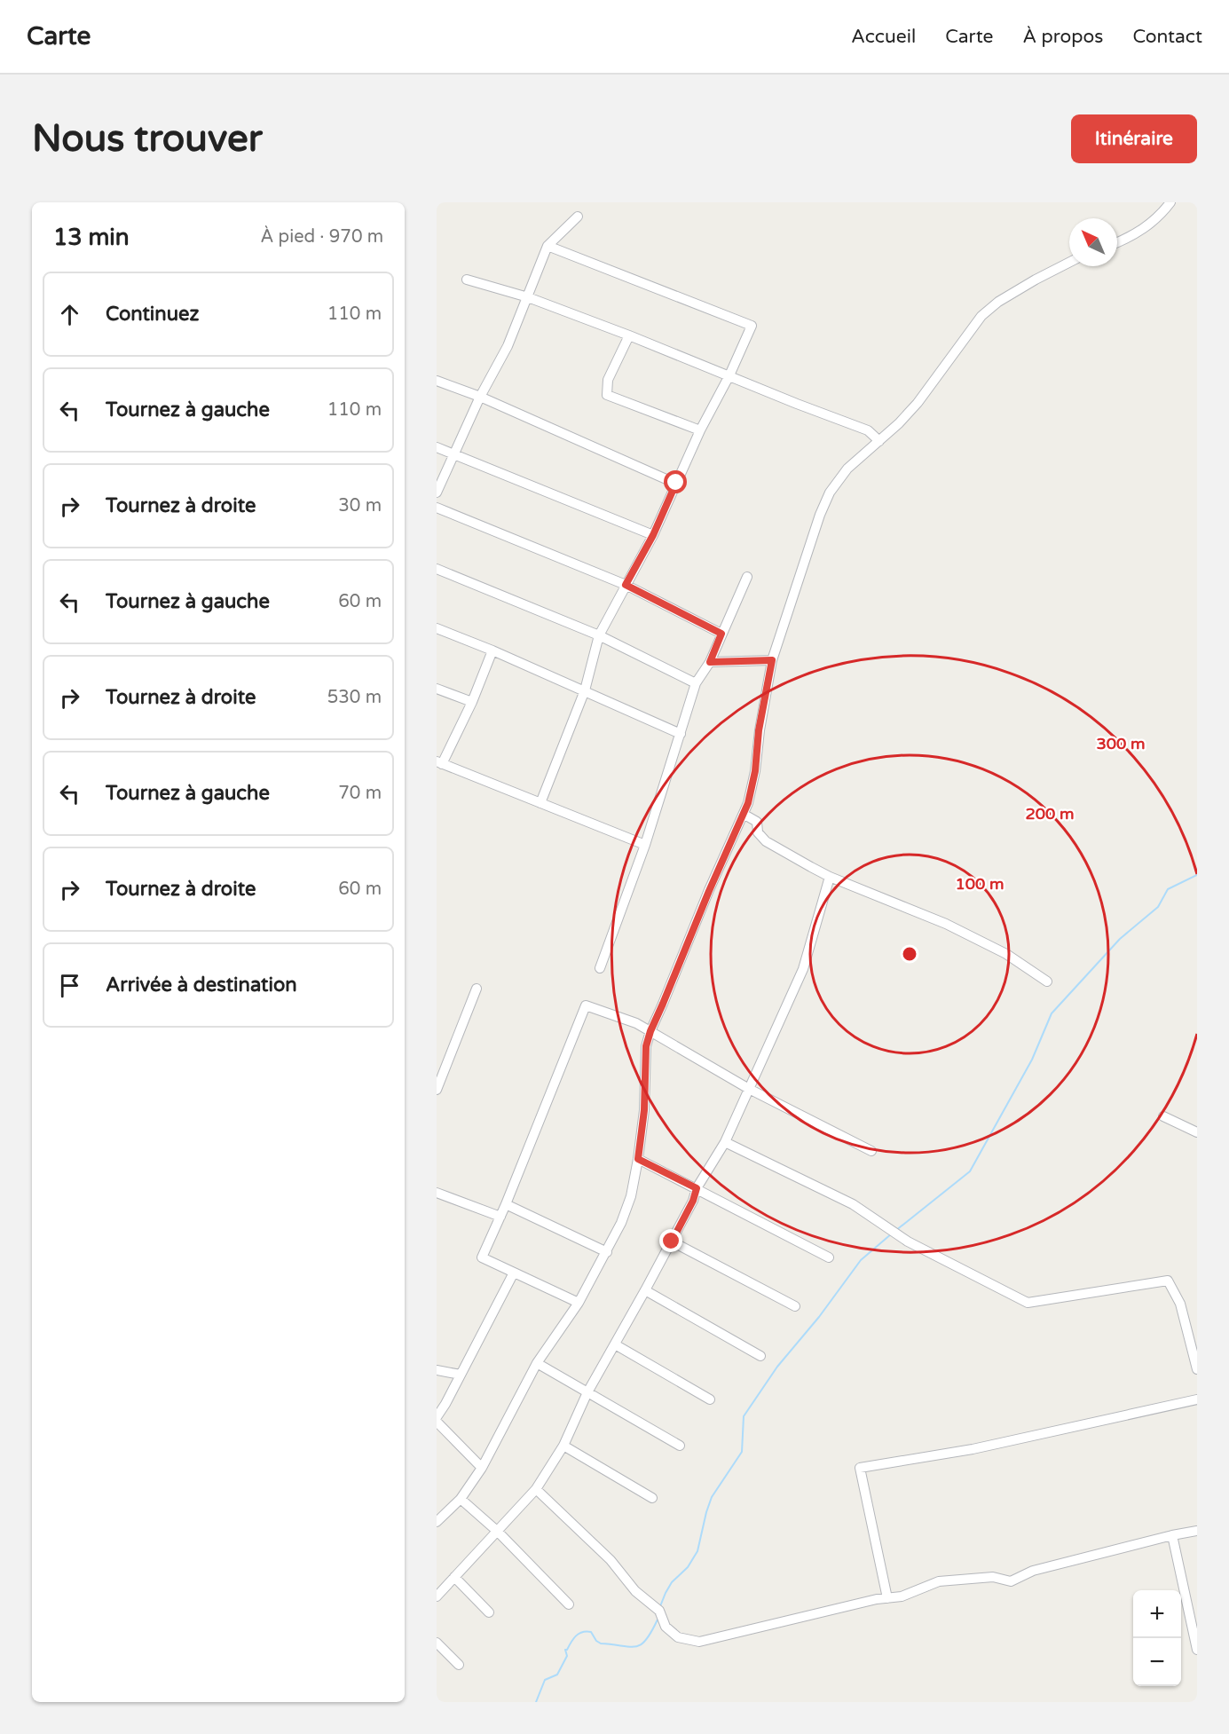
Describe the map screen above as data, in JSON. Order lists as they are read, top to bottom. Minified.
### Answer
{"north":"top left","page":{"header":"Carte","nav":["Accueil","Carte","À propos","Contact"],"buttons":"Itinéraire","title":"Nous trouver","heading":["13 min","À pied · 970 m"],"list":[["Continuez","110 m"],["Tournez à gauche","110 m"],["Tournez à droite","30 m"],["Tournez à gauche","60 m"],["Tournez à droite","530 m"],["Tournez à gauche","70 m"],["Tournez à droite","60 m"],"Arrivée à destination"],"map_buttons":["+","−"]},"rings":["300 m","200 m","100 m"]}
